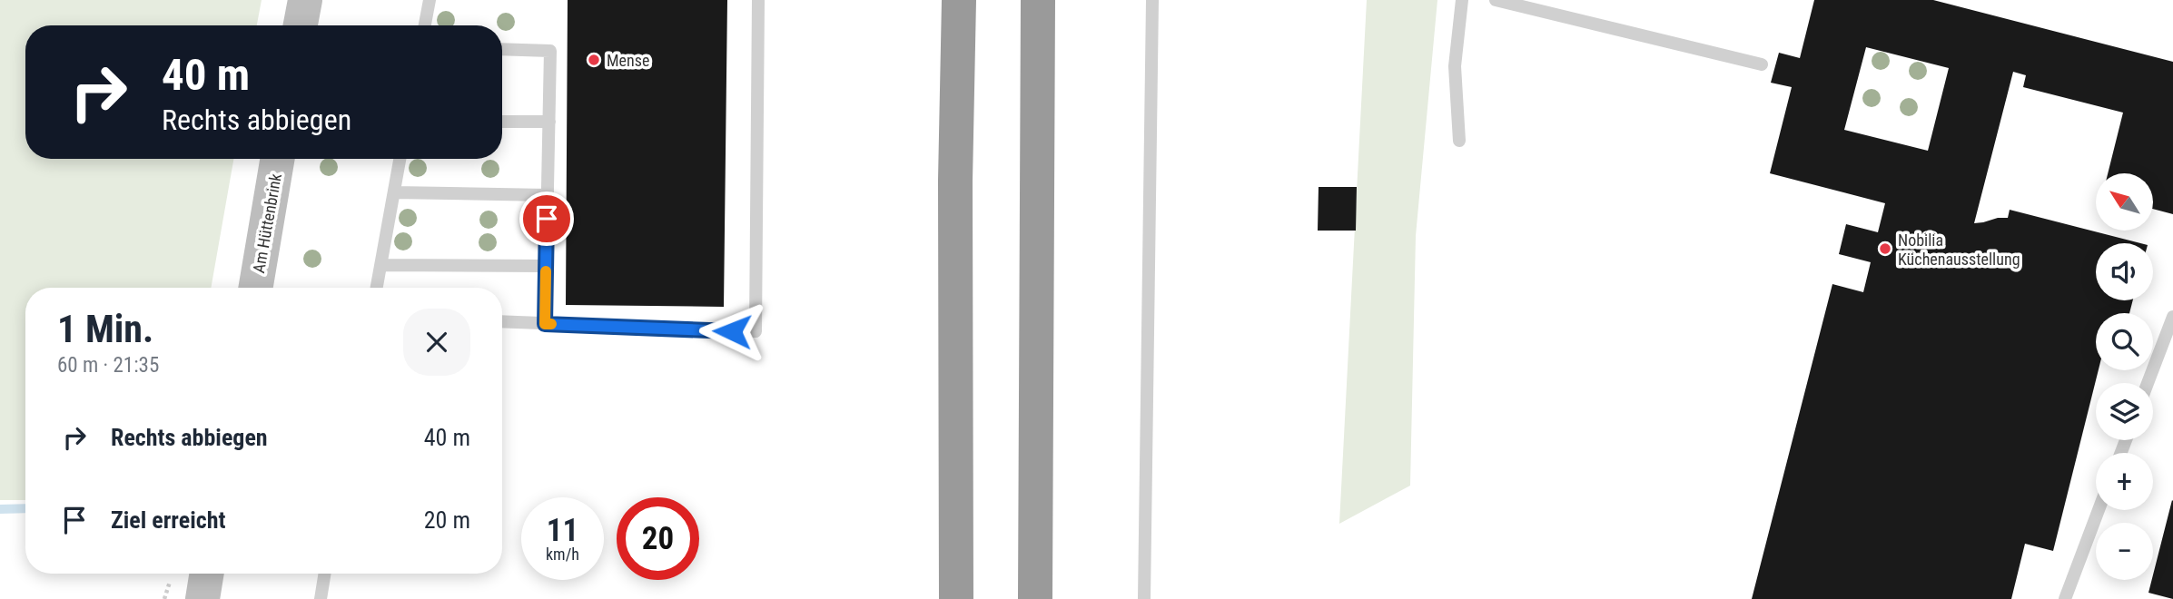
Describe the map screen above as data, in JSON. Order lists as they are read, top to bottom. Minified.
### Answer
{"streets":{"street":["Am Hüttenbrink"]},"places":["Mense","Nobilia Küchenausstellung"],"north":"top left","page":{"turn":["40 m","Rechts abbiegen"],"map_buttons":["+","−"],"heading":["1 Min.","60 m · 21:35"],"list":[{"name":"Rechts abbiegen","value":"40 m"},{"name":"Ziel erreicht","value":"20 m"}],"speed":"11 km/h","limit":"20"}}
